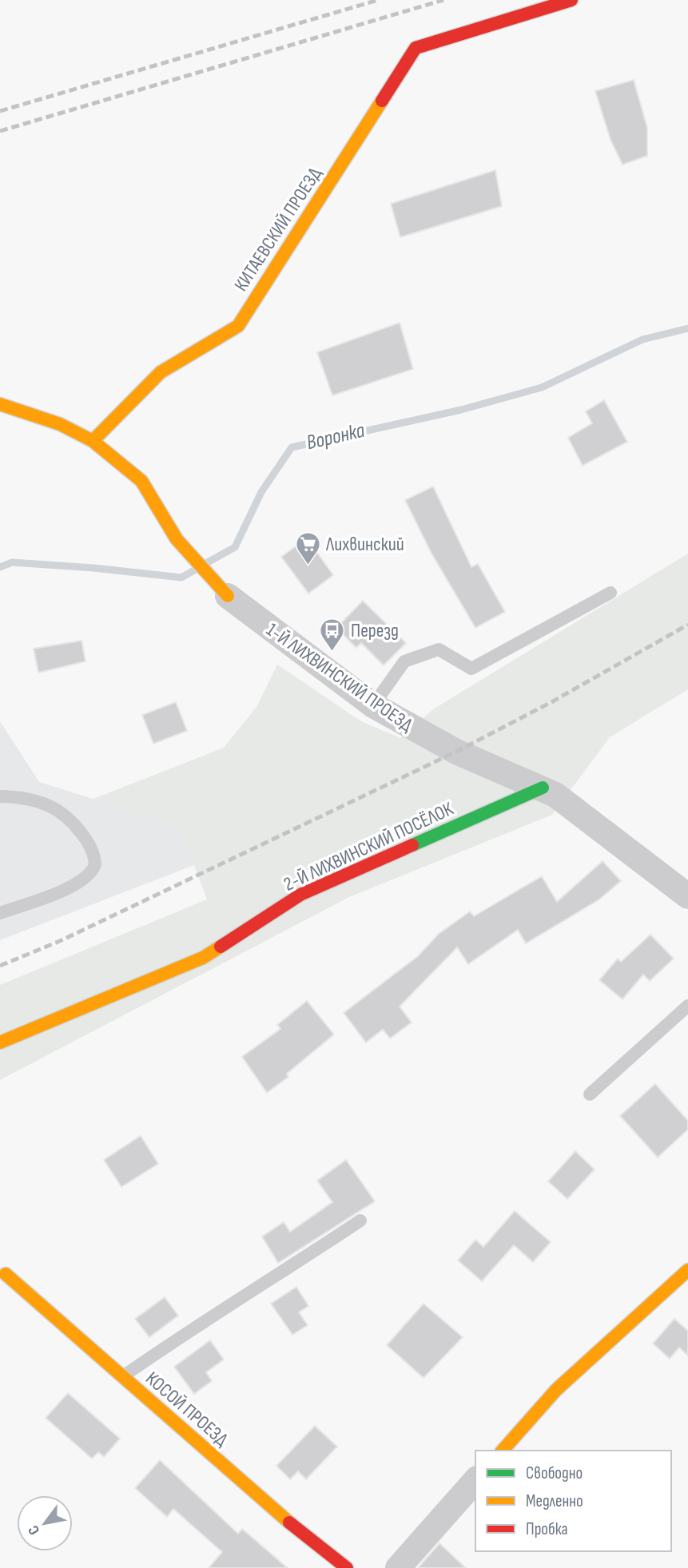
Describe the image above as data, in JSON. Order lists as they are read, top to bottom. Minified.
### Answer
{"streets":{"street":["КИТАЕВСКИЙ ПРОЕЗД","1-Й ЛИХВИНСКИЙ ПРОЕЗД","2-Й ЛИХВИНСКИЙ ПОСЁЛОК","КОСОЙ ПРОЕЗД"]},"crossings":[["КИТАЕВСКИЙ ПРОЕЗД","1-Й ЛИХВИНСКИЙ ПРОЕЗД"],["1-Й ЛИХВИНСКИЙ ПРОЕЗД","2-Й ЛИХВИНСКИЙ ПОСЁЛОК"]],"water":["Воронка"],"places":{"supermarket":["Лихвинский"],"bus stop":["Перезд"]},"legend":["Свободно","Медленно","Пробка"],"north":"bottom left"}
